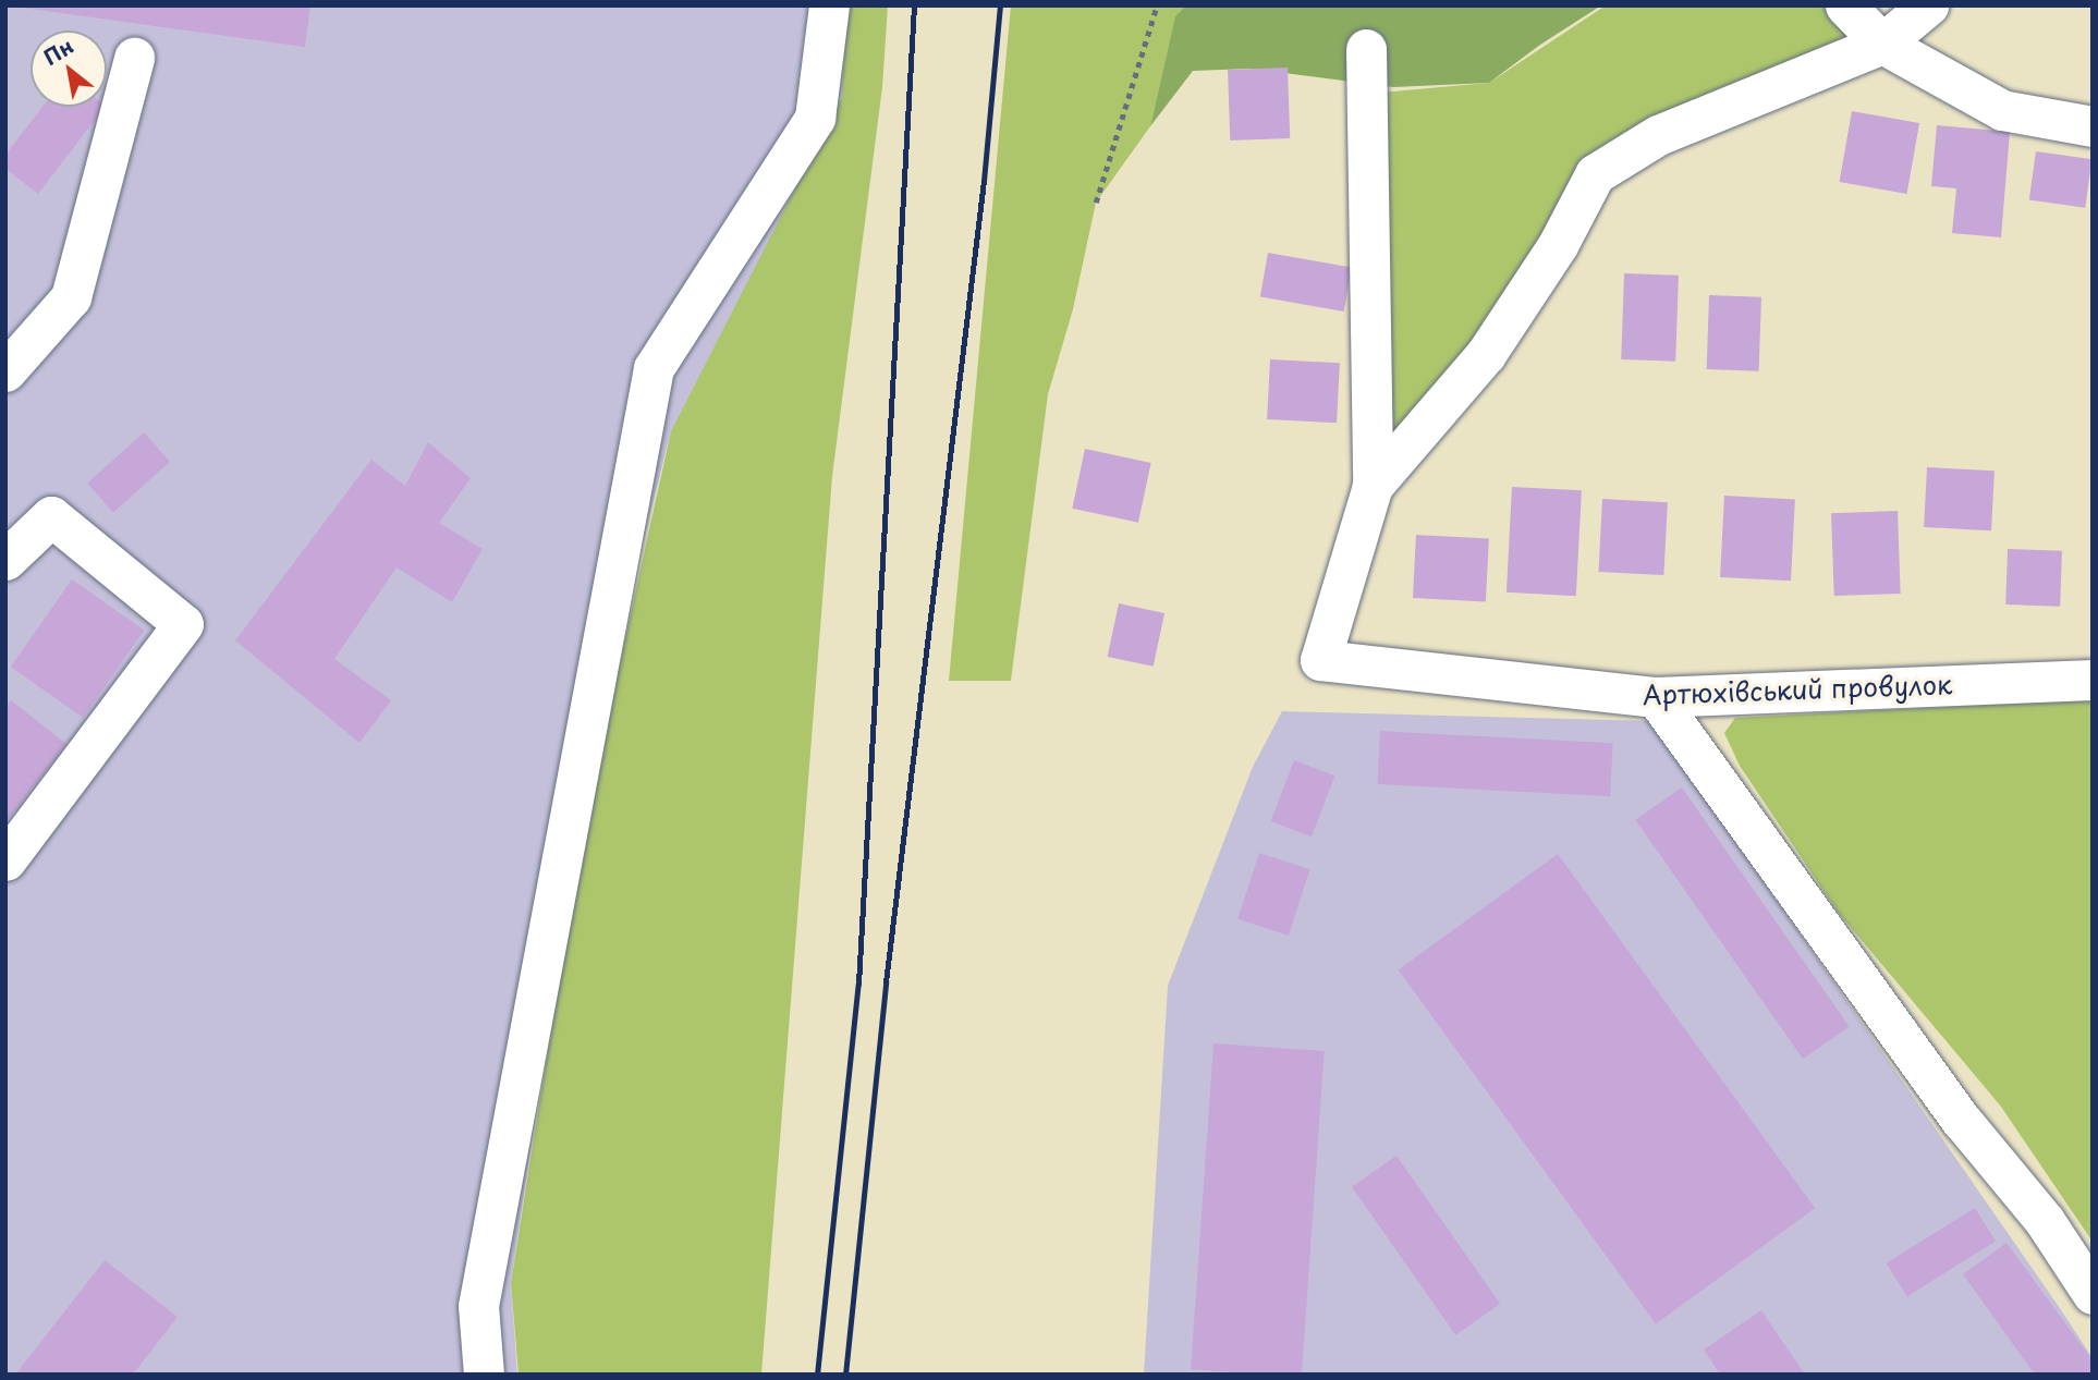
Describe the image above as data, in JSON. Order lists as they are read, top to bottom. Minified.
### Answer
{"streets":{"street":["Артюхівський провулок"]},"north":"top left"}
